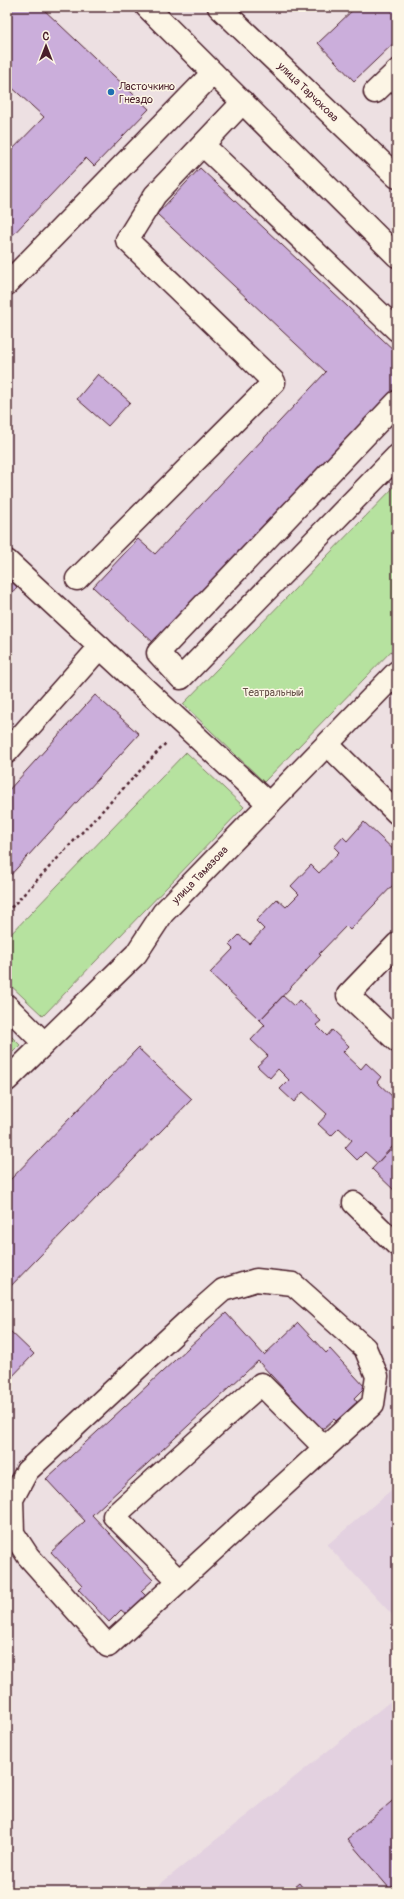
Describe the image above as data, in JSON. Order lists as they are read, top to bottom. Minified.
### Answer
{"streets":{"street":["улица Тарчокова","улица Тамазова"]},"parks":["Театральный"],"places":["Ласточкино Гнездо"],"north":"top"}
